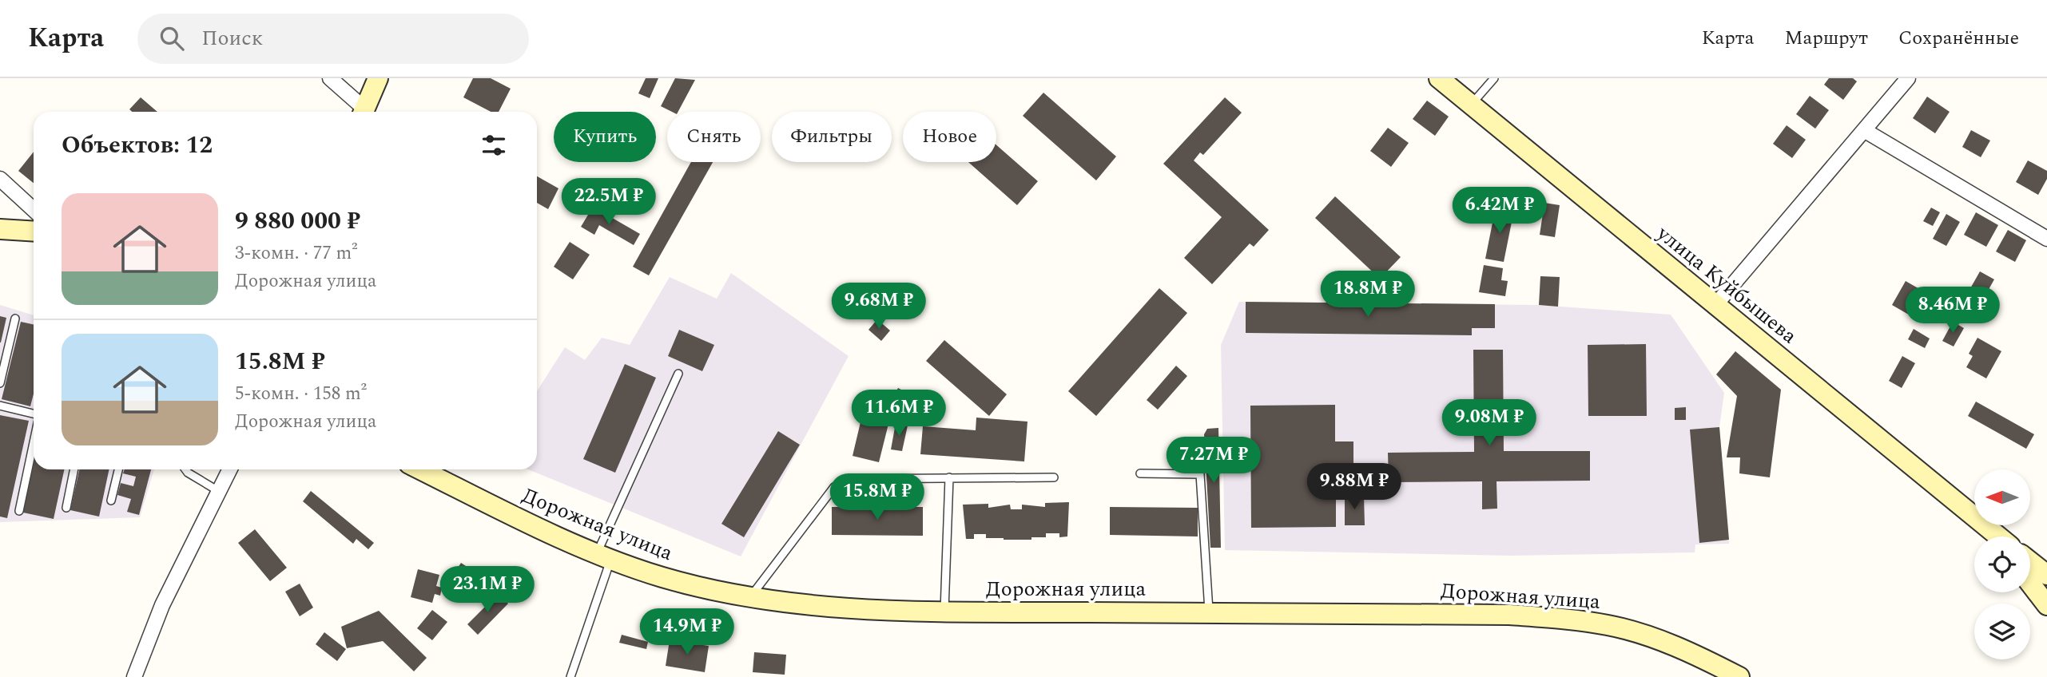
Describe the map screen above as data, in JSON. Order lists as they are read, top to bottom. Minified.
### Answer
{"streets":{"street":["улица Куйбышева","Дорожная улица"]},"north":"left","page":{"header":"Карта","search":"Поиск","nav":["Карта","Маршрут","Сохранённые"],"chip":["Купить","Снять","Фильтры","Новое"],"heading":"Объектов: 12","price":["22.5M ₽","6.42M ₽","18.8M ₽","9.68M ₽","8.46M ₽","11.6M ₽","9.08M ₽","7.27M ₽","9.88M ₽","15.8M ₽","23.1M ₽","14.9M ₽"],"list":[{"name":"9 880 000 ₽","note":"3-комн. · 77 m² · Дорожная улица"},{"name":"15.8M ₽","note":"5-комн. · 158 m² · Дорожная улица"}]}}
